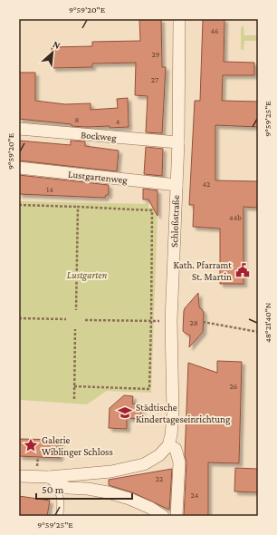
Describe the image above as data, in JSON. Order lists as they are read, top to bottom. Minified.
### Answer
{"streets":{"street":["Bockweg","Lustgartenweg","Schloßstraße"]},"crossings":[["Bockweg","Schloßstraße"],["Lustgartenweg","Schloßstraße"]],"parks":["Lustgarten"],"places":{"public building":["Kath. Pfarramt St. Martin"],"school or university":["Städtische Kindertageseinrichtung"],"place":["Galerie Wiblinger Schloss"]},"house_numbers":["46","29","27","8","4","42","14","44b","28","26","22","24"],"scale_bar":"50 m","north":"top right","coordinates":["9°59'20\"E","9°59'25\"E","48°21'40\"N"]}
